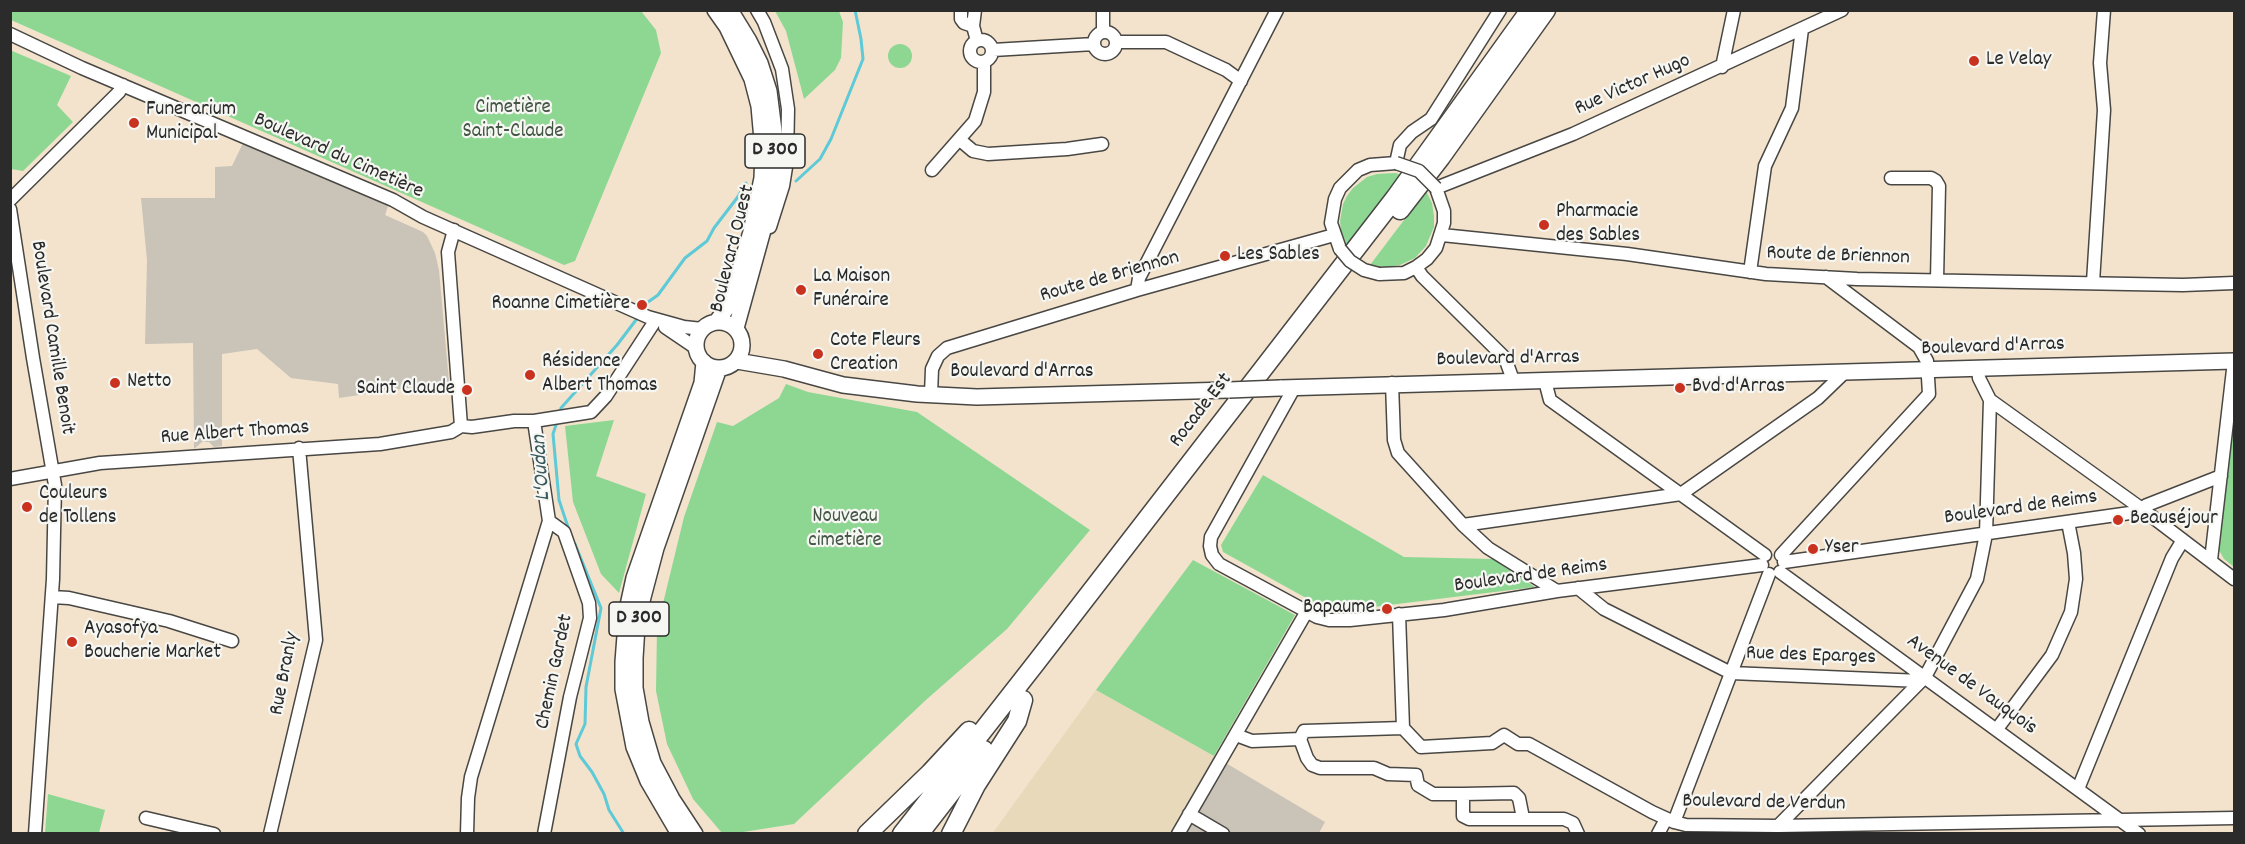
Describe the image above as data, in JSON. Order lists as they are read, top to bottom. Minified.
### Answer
{"streets":{"highway":["Rocade Est"],"main road":["D 300","Boulevard Ouest","Boulevard d'Arras"],"street":["Rue Victor Hugo","Boulevard du Cimetière","Route de Briennon","Boulevard Camille Benoit","Rue Albert Thomas","Boulevard de Reims","Rue des Eparges","Chemin Gardet","Rue Branly","Avenue de Vauquois","Boulevard de Verdun"]},"crossings":[["Rue Victor Hugo","Route de Briennon"],["D 300","Boulevard du Cimetière"],["D 300","Boulevard Ouest"],["D 300","Boulevard d'Arras"],["Boulevard du Cimetière","Boulevard Ouest"],["Boulevard du Cimetière","Boulevard d'Arras"],["Boulevard du Cimetière","Rue Albert Thomas"],["Boulevard Ouest","Boulevard d'Arras"],["Route de Briennon","Boulevard d'Arras"],["Boulevard Camille Benoit","Rue Albert Thomas"],["Boulevard d'Arras","Boulevard de Reims"],["Boulevard d'Arras","Avenue de Vauquois"],["Rue Albert Thomas","Rue Branly"],["Boulevard de Reims","Rue des Eparges"],["Boulevard de Reims","Avenue de Vauquois"],["Rue des Eparges","Avenue de Vauquois"],["Avenue de Vauquois","Boulevard de Verdun"]],"water":["L'Oudan"],"parks":["Cimetière Saint-Claude","Nouveau cimetière"],"places":["Le Velay","Funerarium Municipal","Pharmacie des Sables","Les Sables","La Maison Funéraire","Roanne Cimetière","Cote Fleurs Creation","Résidence Albert Thomas","Netto","Bvd d'Arras","Saint Claude","Couleurs de Tollens","Beauséjour","Yser","Bapaume","Ayasofya Boucherie Market"]}
